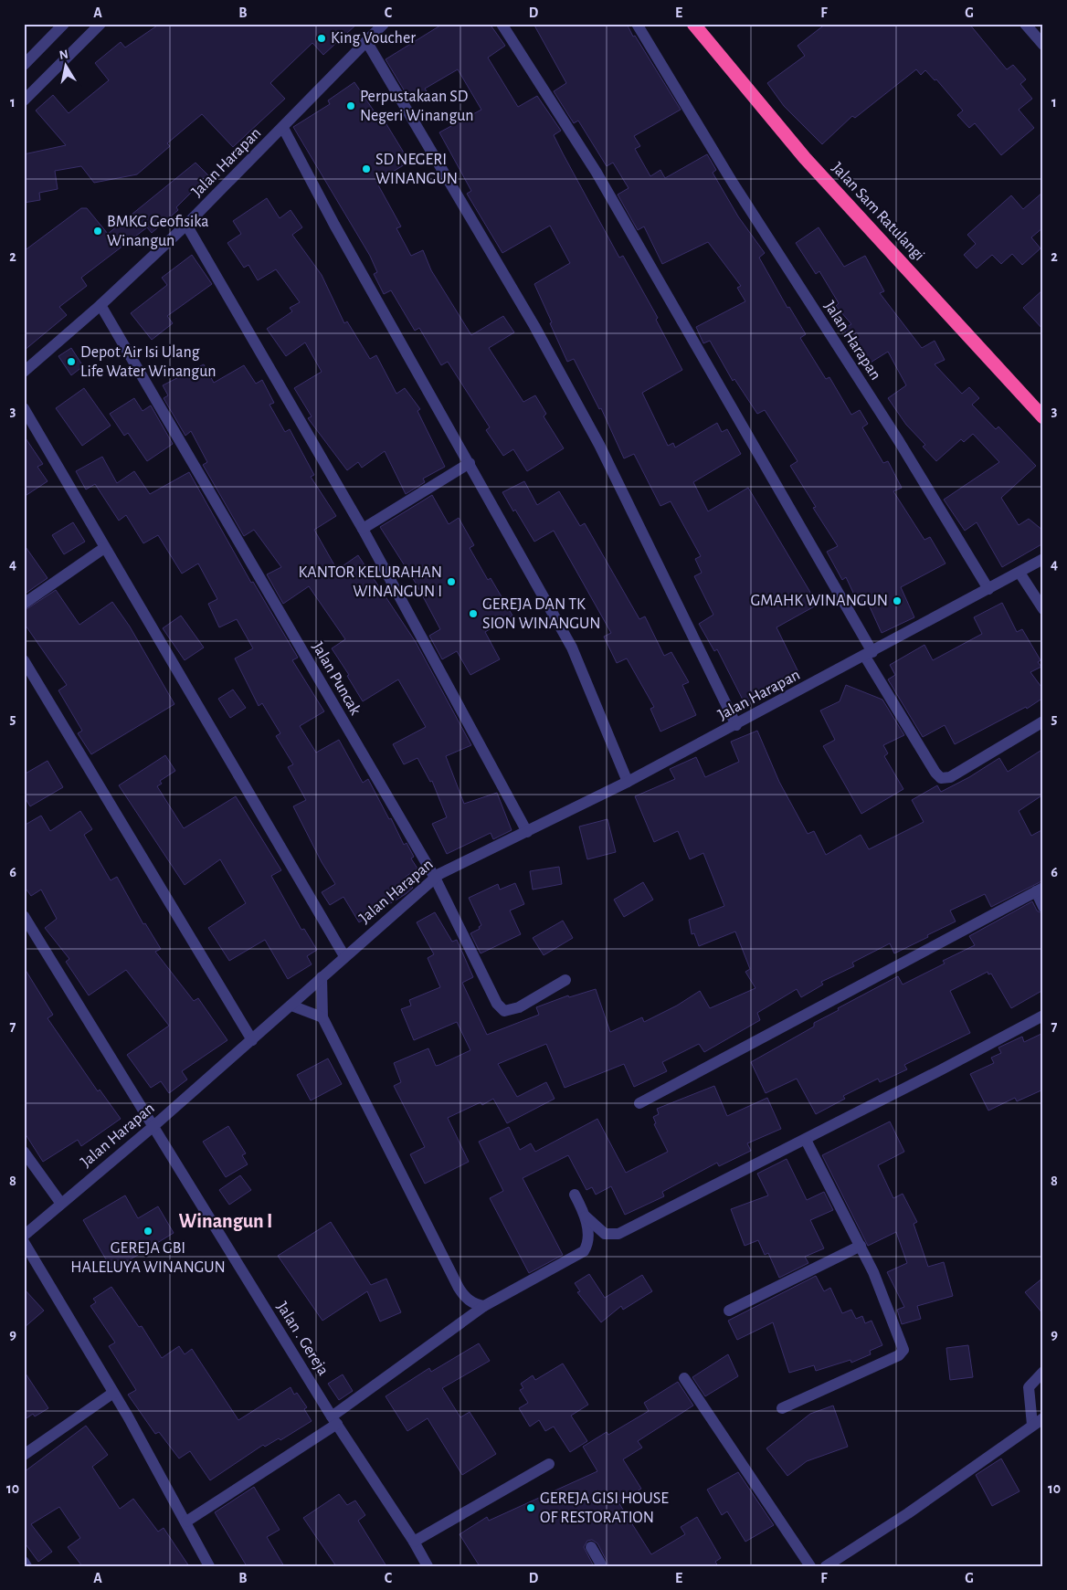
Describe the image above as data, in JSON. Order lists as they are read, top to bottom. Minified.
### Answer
{"streets":{"highway":["Jalan Sam Ratulangi"],"street":["Jalan Harapan","Jalan Puncak","Jalan . Gereja"]},"crossings":[["Jalan Harapan","Jalan Puncak"],["Jalan Harapan","Jalan . Gereja"]],"districts":["Winangun I"],"places":["King Voucher","Perpustakaan SD Negeri Winangun","SD NEGERI WINANGUN","BMKG Geofisika Winangun","Depot Air Isi Ulang Life Water Winangun","KANTOR KELURAHAN WINANGUN I","GMAHK WINANGUN","GEREJA DAN TK SION WINANGUN","GEREJA GBI HALELUYA WINANGUN","GEREJA GISI HOUSE OF RESTORATION"],"north":"top","grid":{"columns":["A","B","C","D","E","F","G"],"rows":["1","2","3","4","5","6","7","8","9","10"]}}
